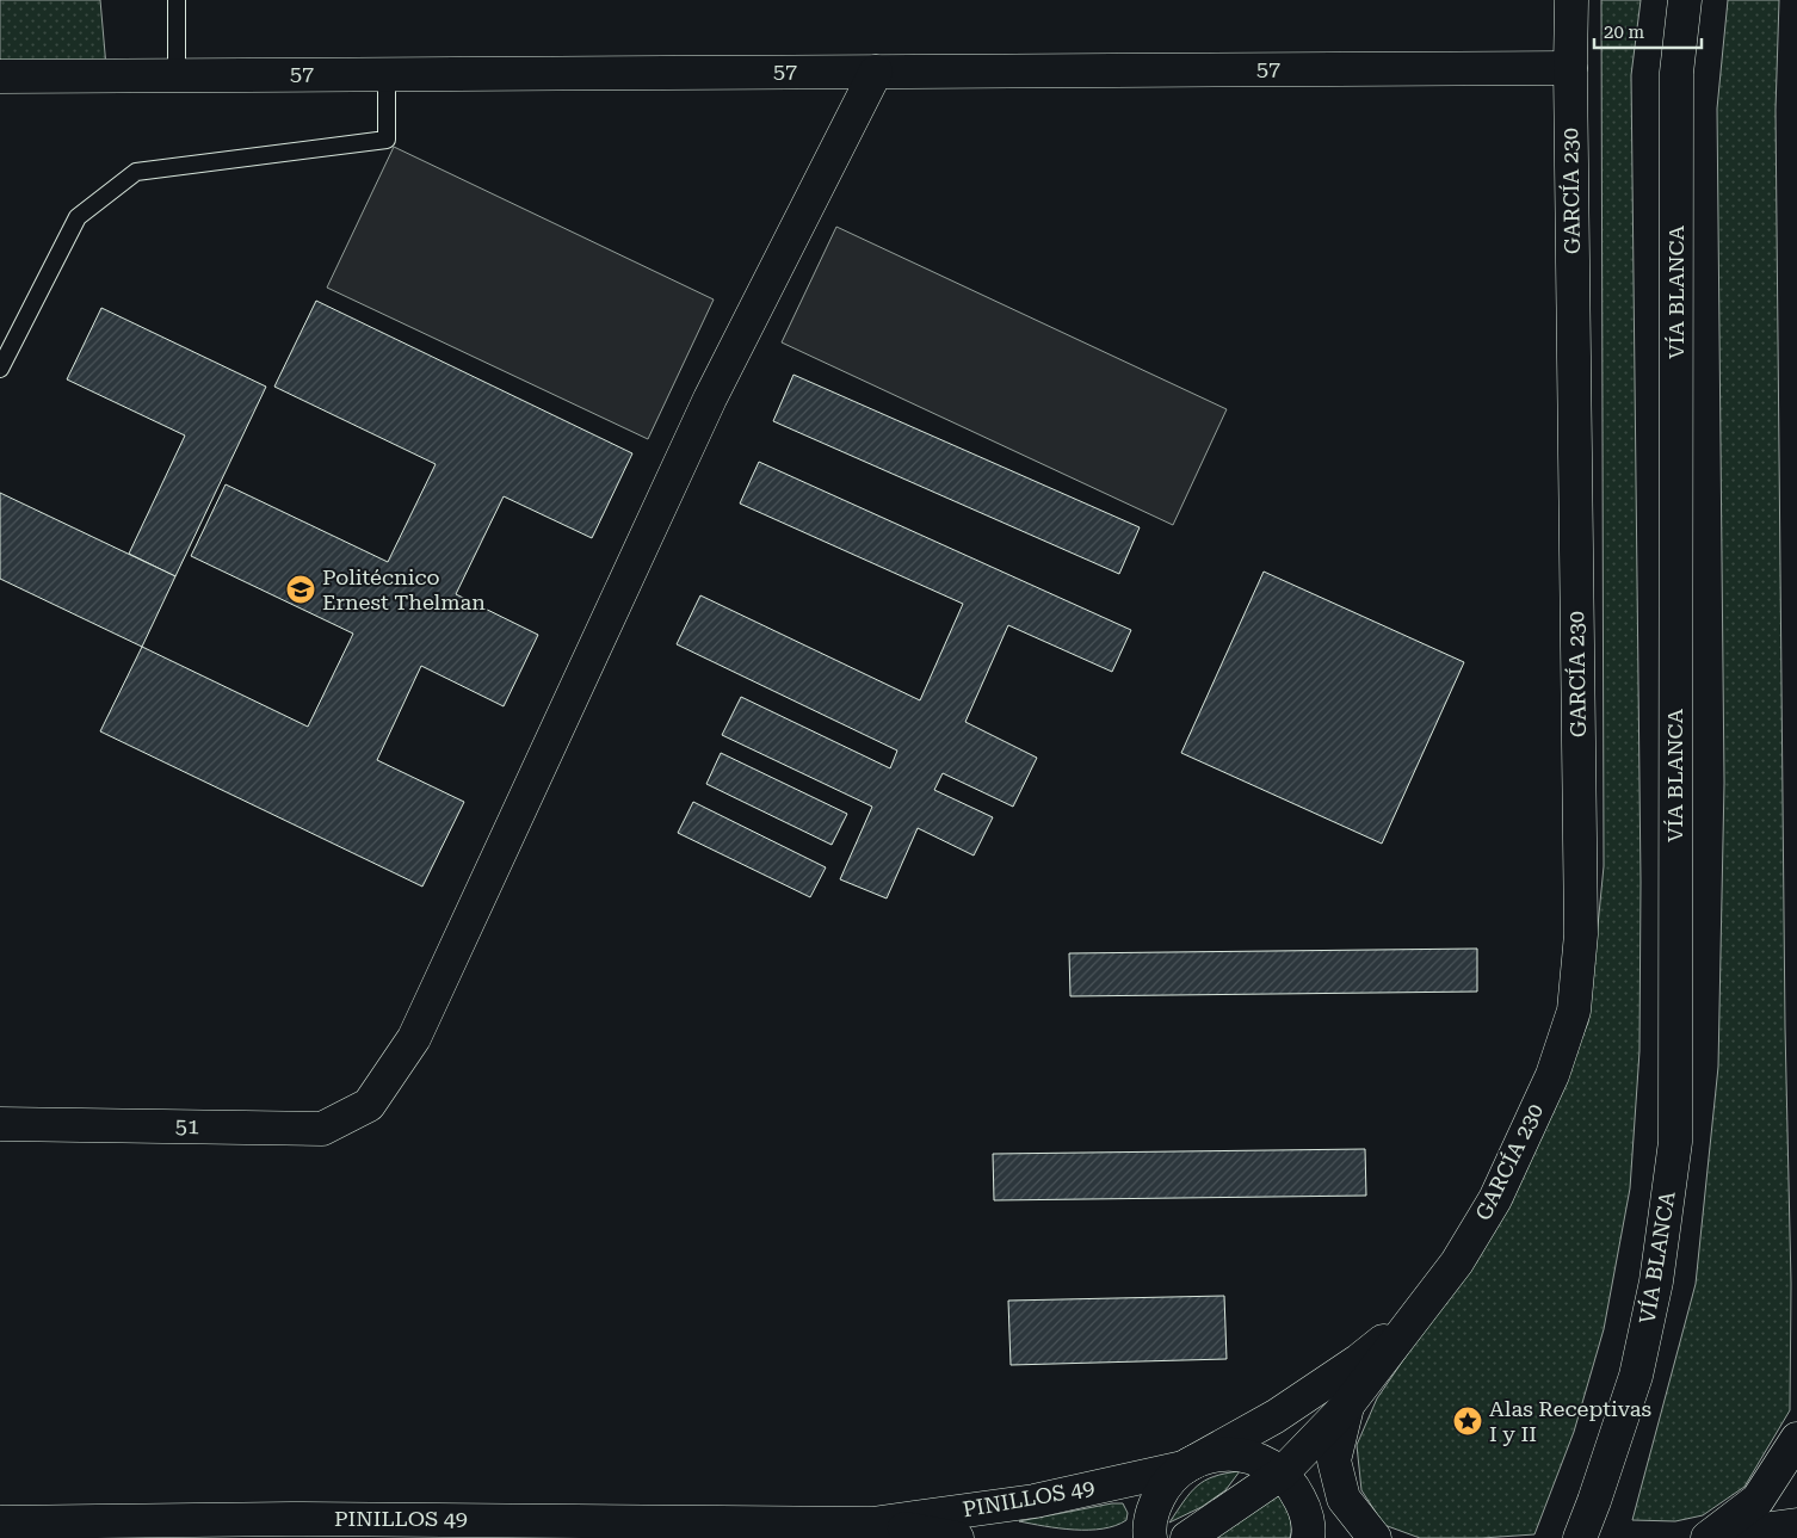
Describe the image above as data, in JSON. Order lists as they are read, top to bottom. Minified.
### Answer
{"streets":{"main road":["57","GARCÍA 230","VÍA BLANCA","51","PINILLOS 49"]},"crossings":[["57","GARCÍA 230"],["57","51"],["GARCÍA 230","PINILLOS 49"]],"places":{"school or university":["Politécnico Ernest Thelman"],"place":["Alas Receptivas I y II"]},"scale_bar":"20 m"}
